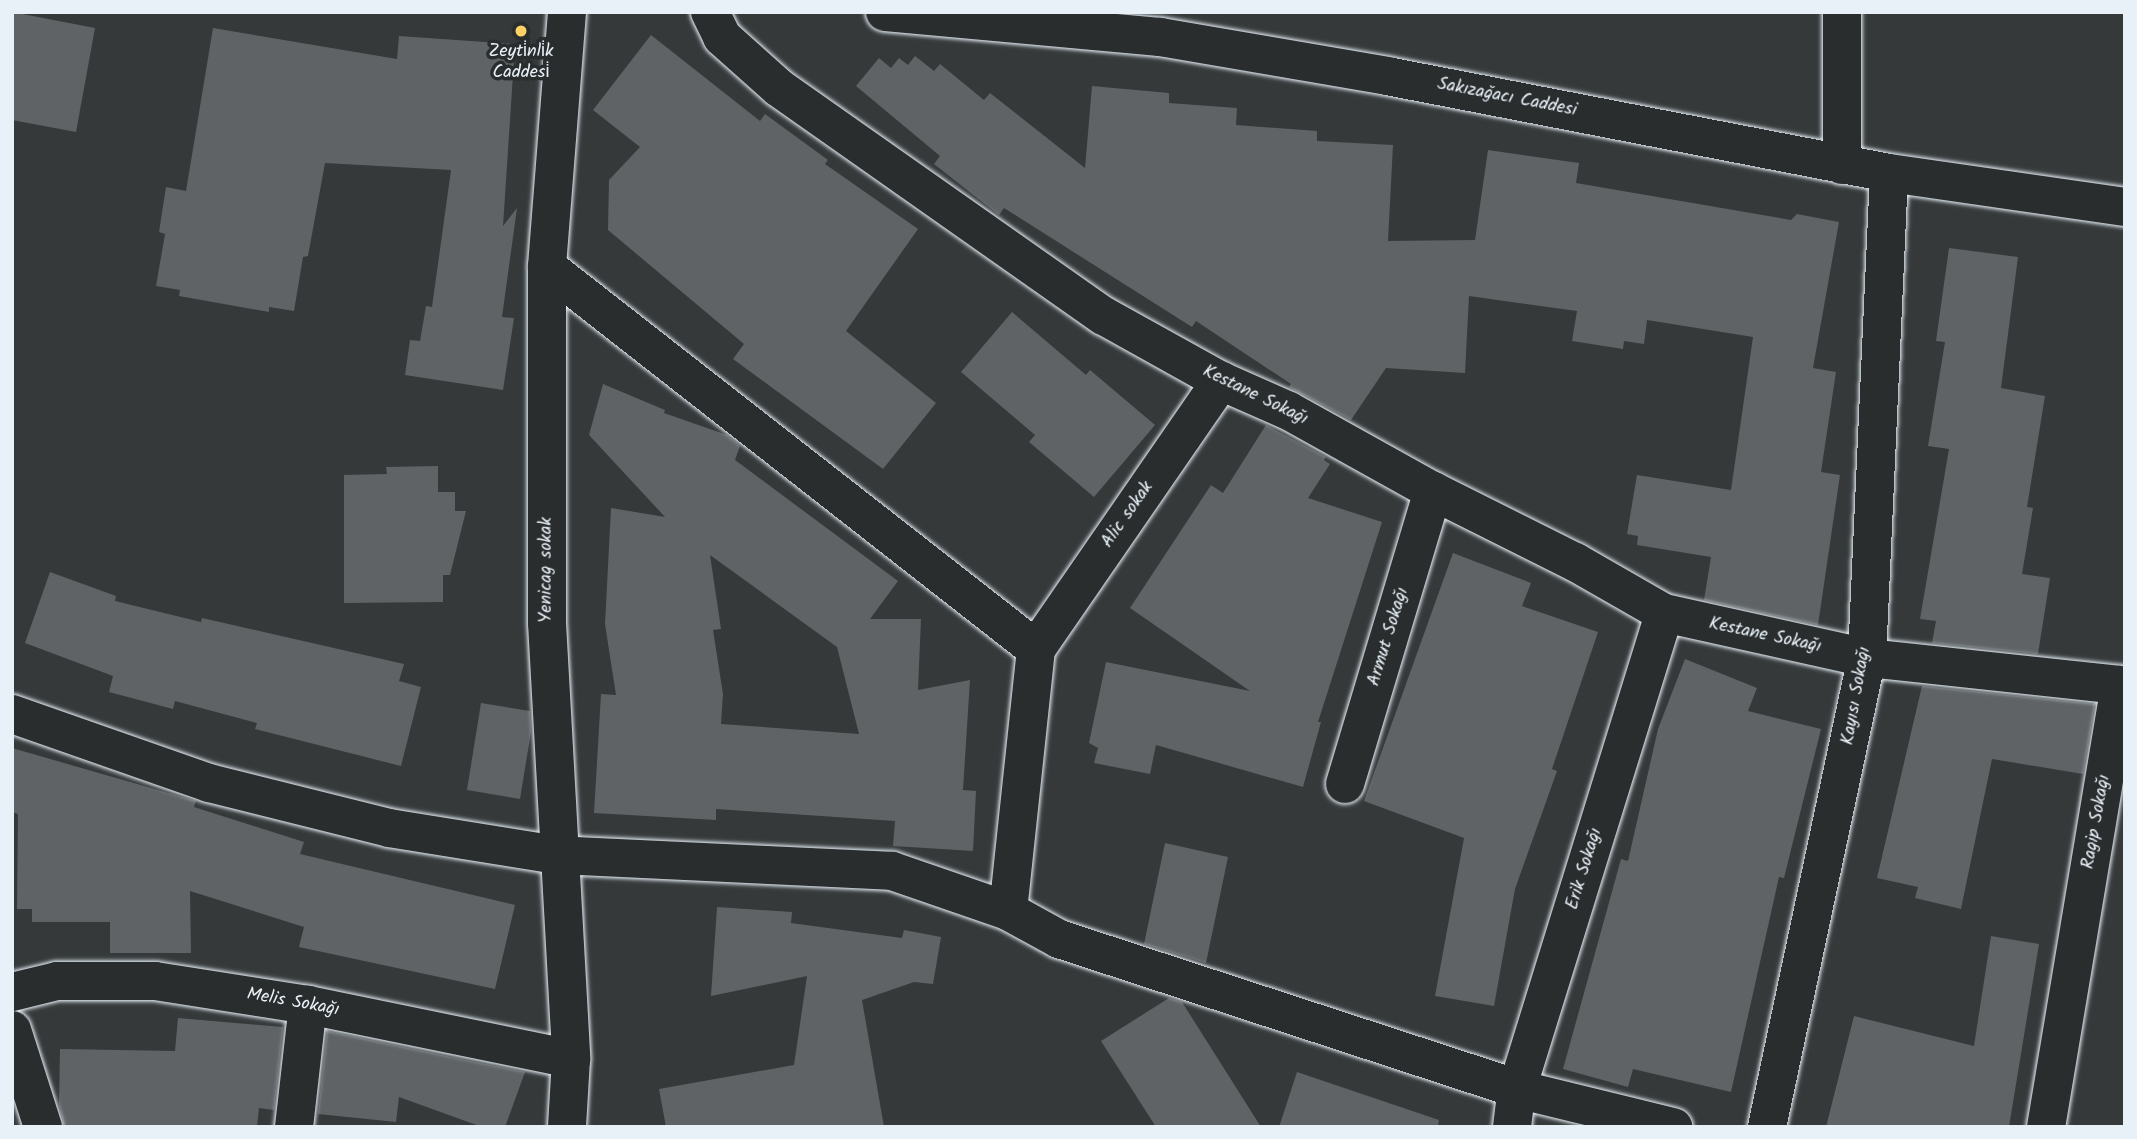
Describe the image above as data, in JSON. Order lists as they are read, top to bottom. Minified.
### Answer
{"streets":{"street":["Sakızağacı Caddesi","Kestane Sokağı","Alic sokak","Yenicag sokak","Armut Sokağı","Kayısı Sokağı","Ragip Sokağı","Erik Sokağı","Melis Sokağı"]},"crossings":[["Sakızağacı Caddesi","Kayısı Sokağı"],["Kestane Sokağı","Alic sokak"],["Kestane Sokağı","Armut Sokağı"],["Kestane Sokağı","Kayısı Sokağı"],["Kestane Sokağı","Ragip Sokağı"],["Kestane Sokağı","Erik Sokağı"],["Yenicag sokak","Melis Sokağı"],["Kayısı Sokağı","Ragip Sokağı"]],"places":["Zeyti̇nli̇k Caddesi̇"]}
